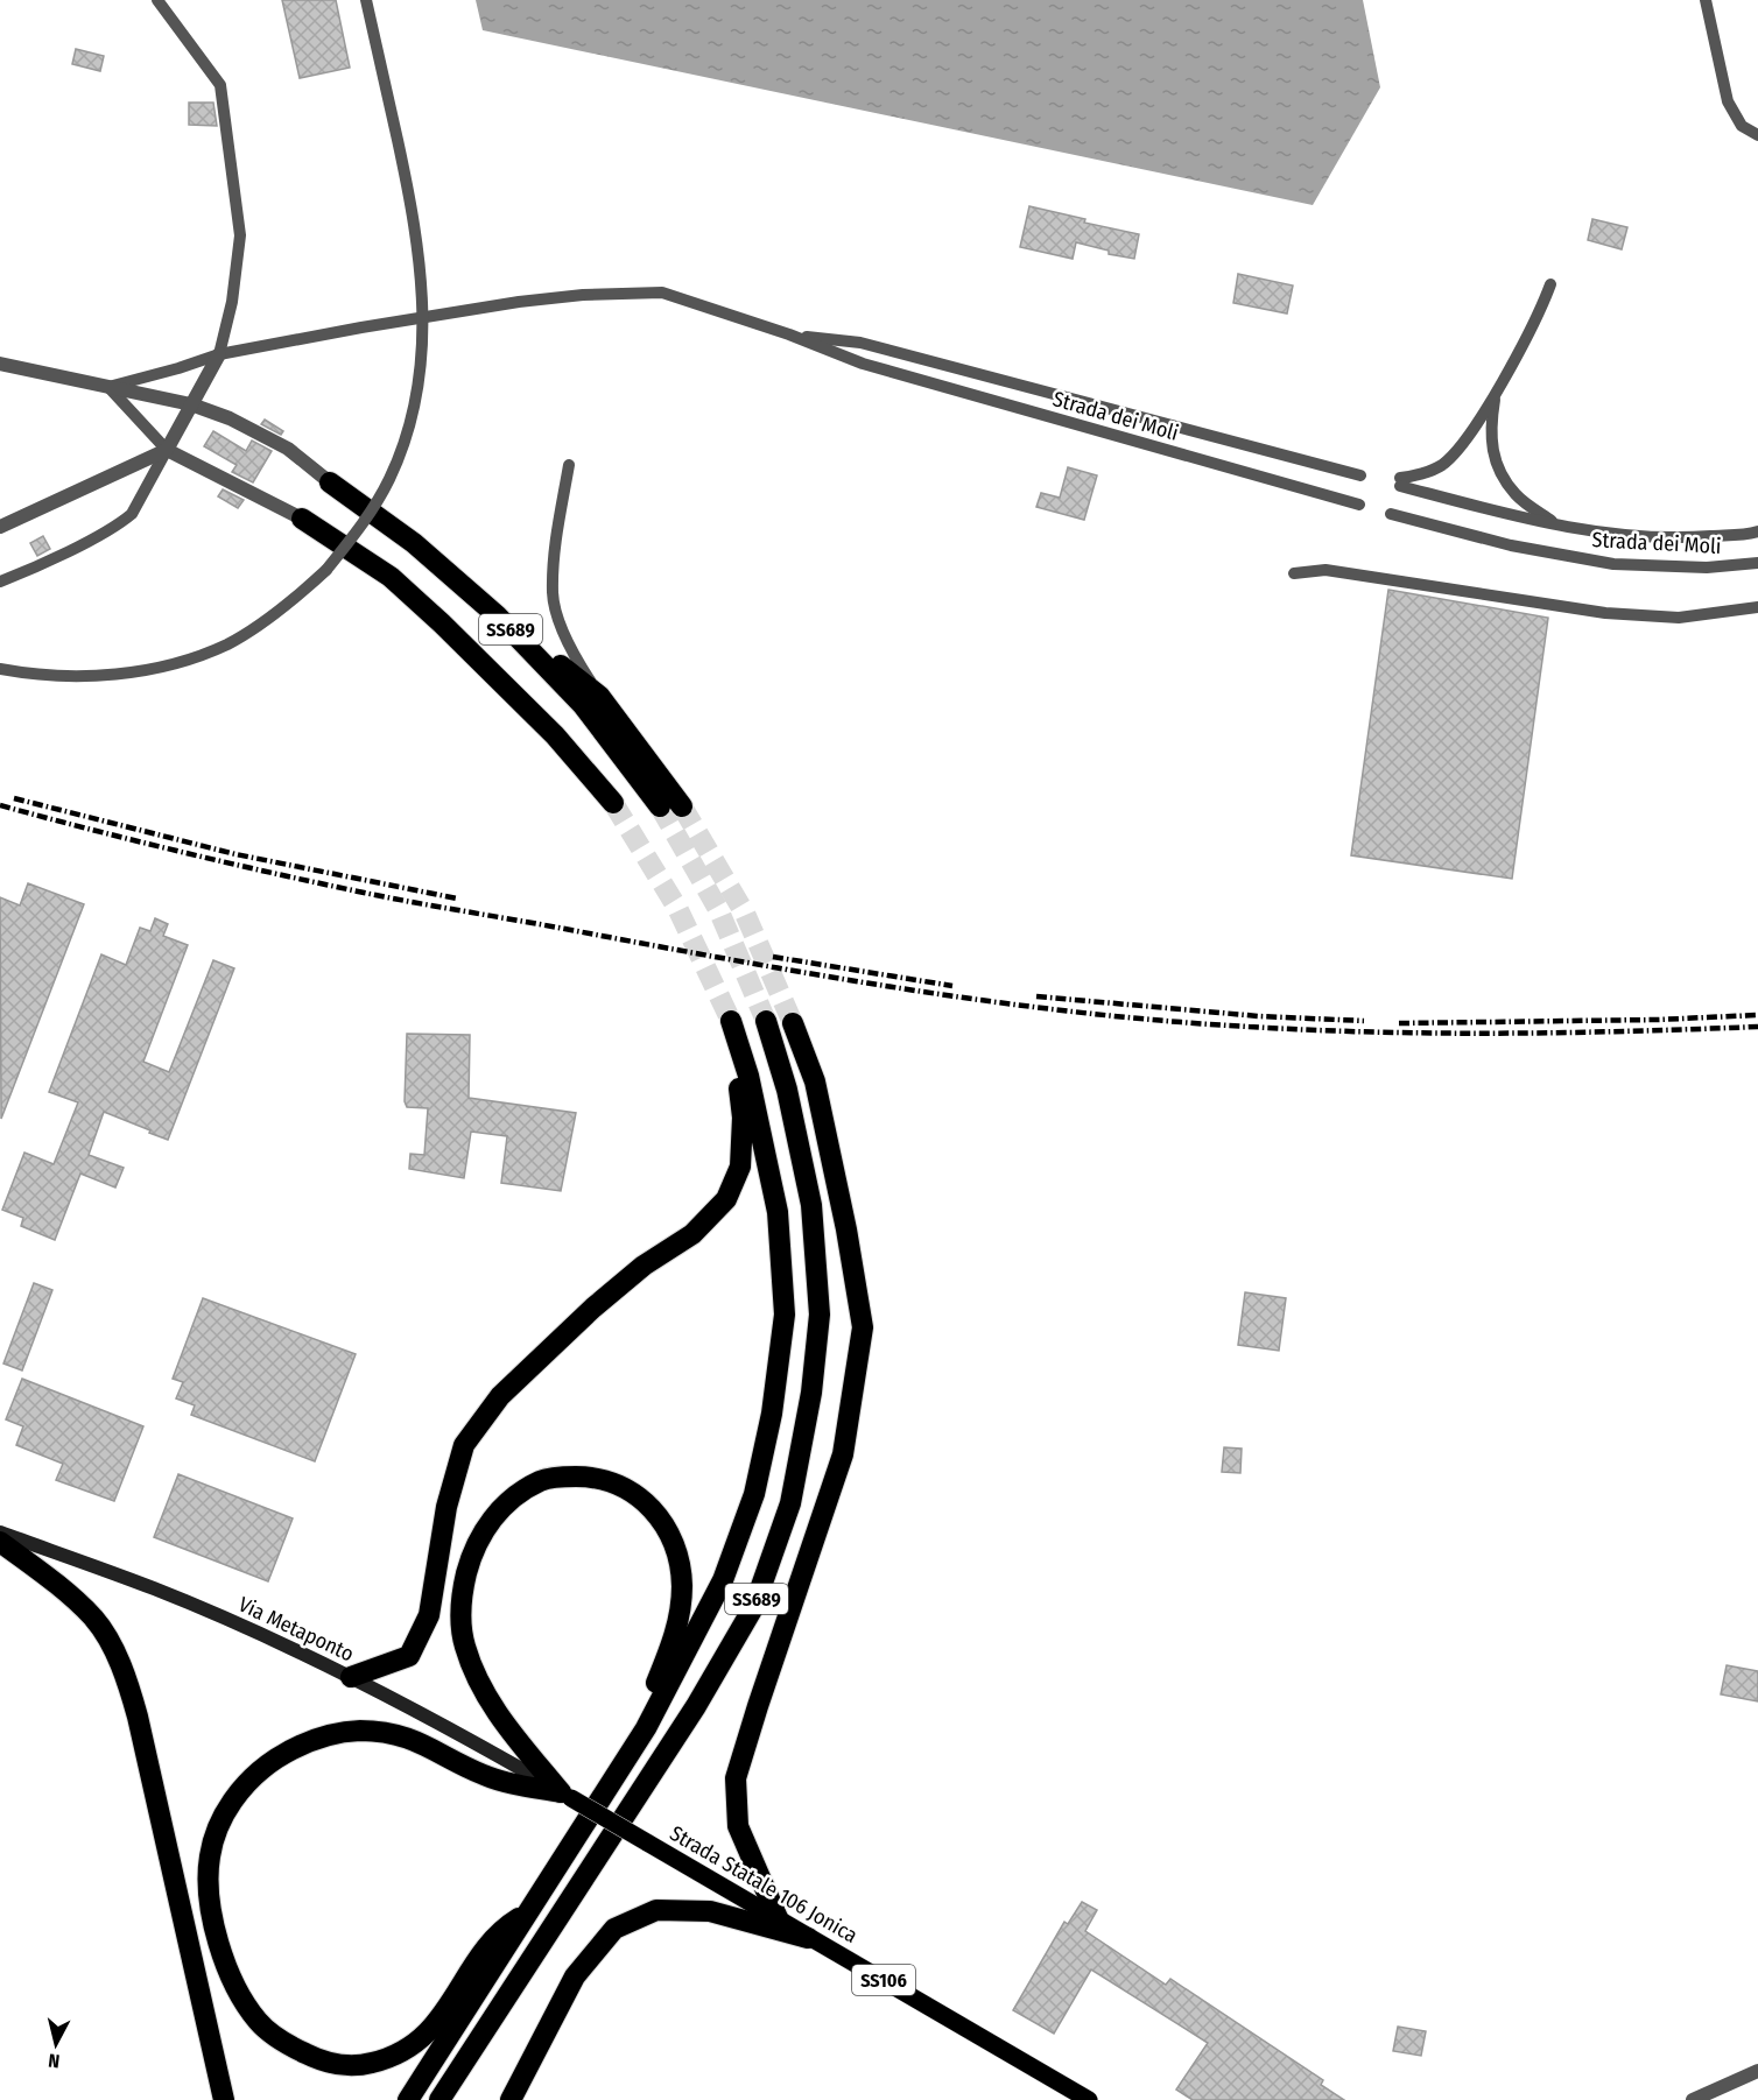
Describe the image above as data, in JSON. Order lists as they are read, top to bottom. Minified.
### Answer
{"streets":{"highway":["SS689"],"main road":["Via Metaponto","Strada Statale 106 Jonica","SS106"],"lane":["Strada dei Moli"]},"crossings":[["SS689","Via Metaponto"],["Via Metaponto","Strada Statale 106 Jonica"]],"north":"bottom"}
